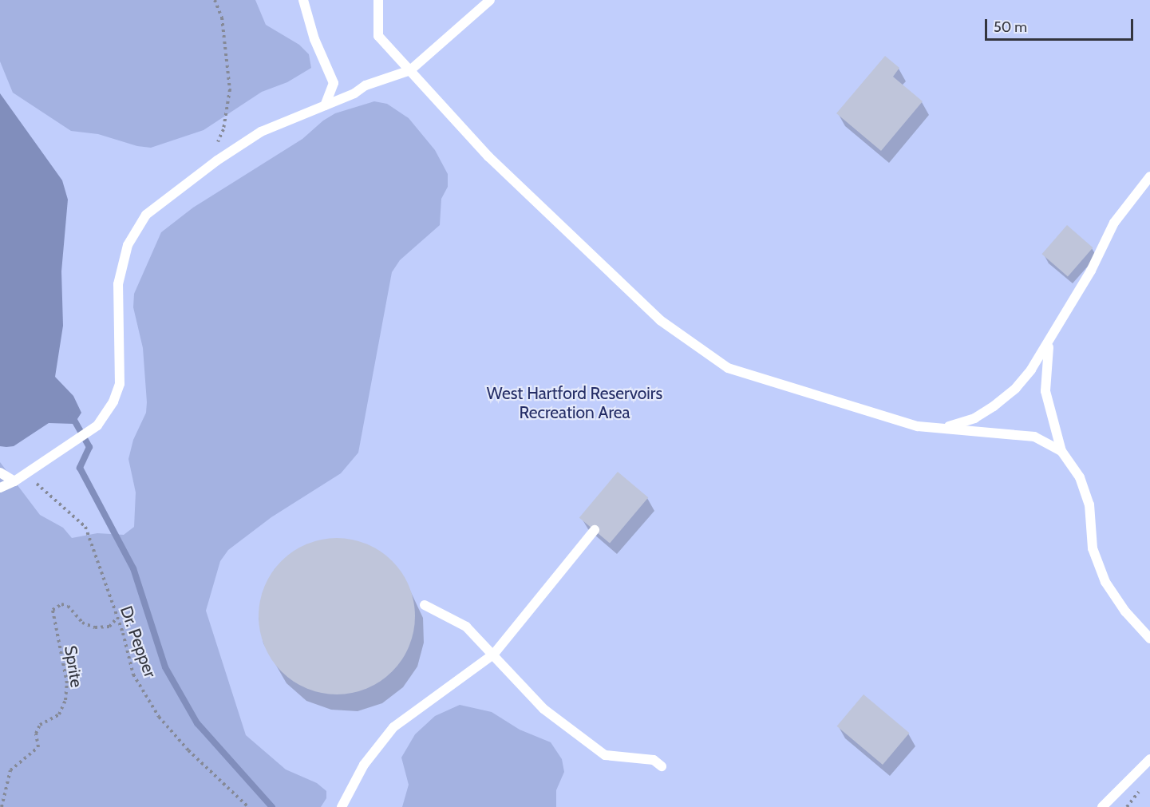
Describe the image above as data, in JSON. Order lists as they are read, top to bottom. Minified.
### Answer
{"streets":{"path":["Dr. Pepper","Sprite"]},"crossings":[["Dr. Pepper","Sprite"]],"parks":["West Hartford Reservoirs Recreation Area"],"scale_bar":"50 m"}
